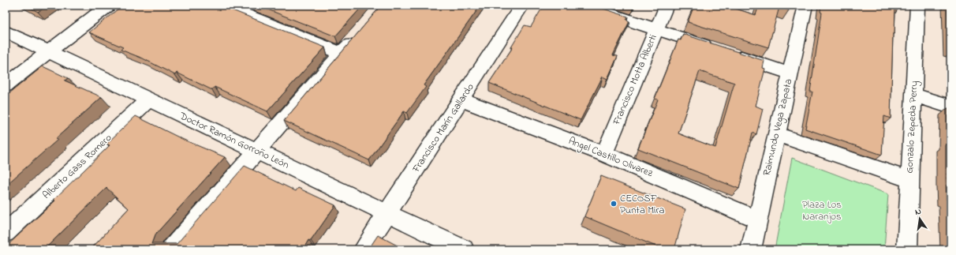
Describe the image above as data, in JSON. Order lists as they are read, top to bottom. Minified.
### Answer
{"streets":{"street":["Francisco Motta Alberti","Raimundo Vega Zapata","Gonzalo Zepeda Perry","Francisco Marín Gallardo","Doctor Ramón Gorroño León","Angel Castillo Olivarez","Alberto Gass Romero"]},"crossings":[["Francisco Motta Alberti","Angel Castillo Olivarez"],["Raimundo Vega Zapata","Angel Castillo Olivarez"],["Francisco Marín Gallardo","Doctor Ramón Gorroño León"],["Francisco Marín Gallardo","Angel Castillo Olivarez"],["Doctor Ramón Gorroño León","Alberto Gass Romero"]],"parks":["Plaza Los Naranjos"],"places":["CECOSF Punta Mira"],"north":"top"}
